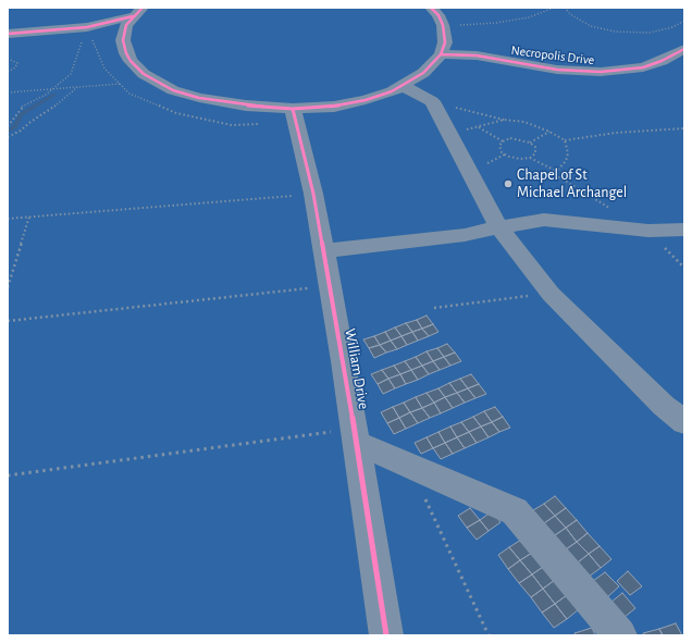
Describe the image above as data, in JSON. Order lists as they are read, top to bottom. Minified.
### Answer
{"streets":{"street":["Necropolis Drive","William Drive"]},"places":["Chapel of St Michael Archangel"]}
